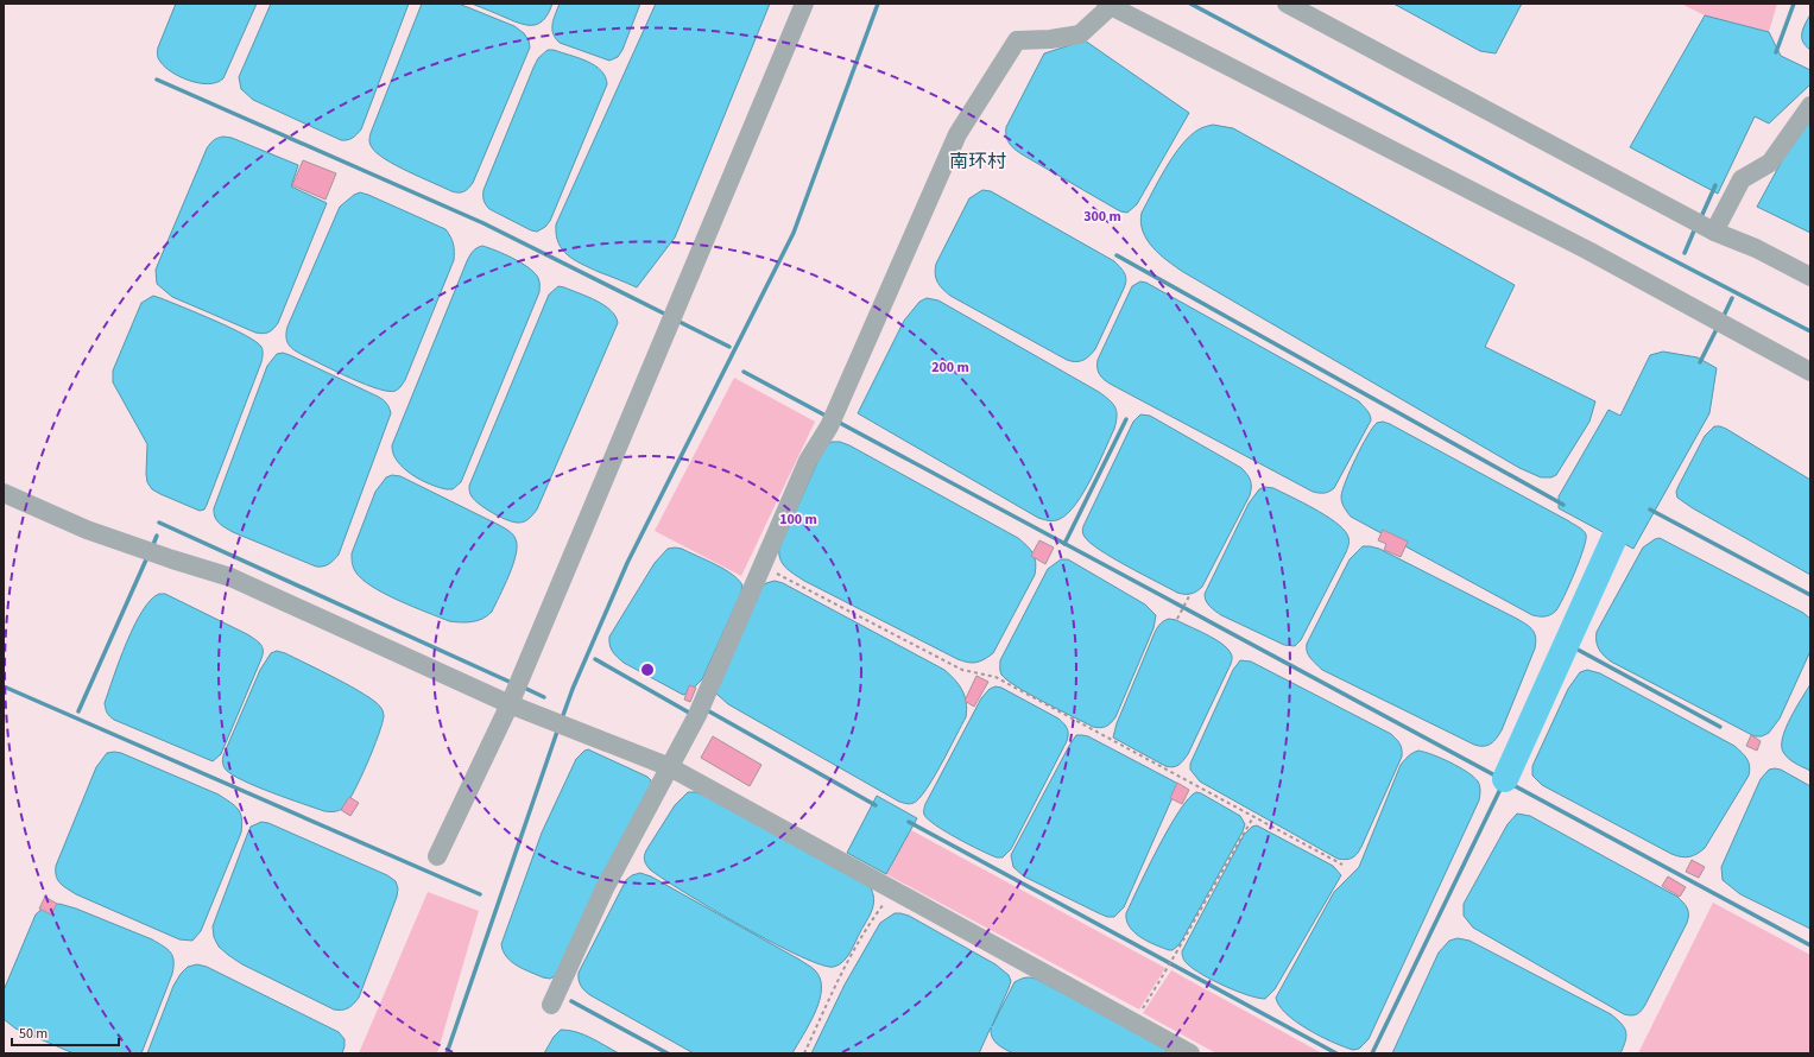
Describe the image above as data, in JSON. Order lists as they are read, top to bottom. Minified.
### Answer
{"districts":["南环村"],"scale_bar":"50 m","rings":["300 m","200 m","100 m"]}
